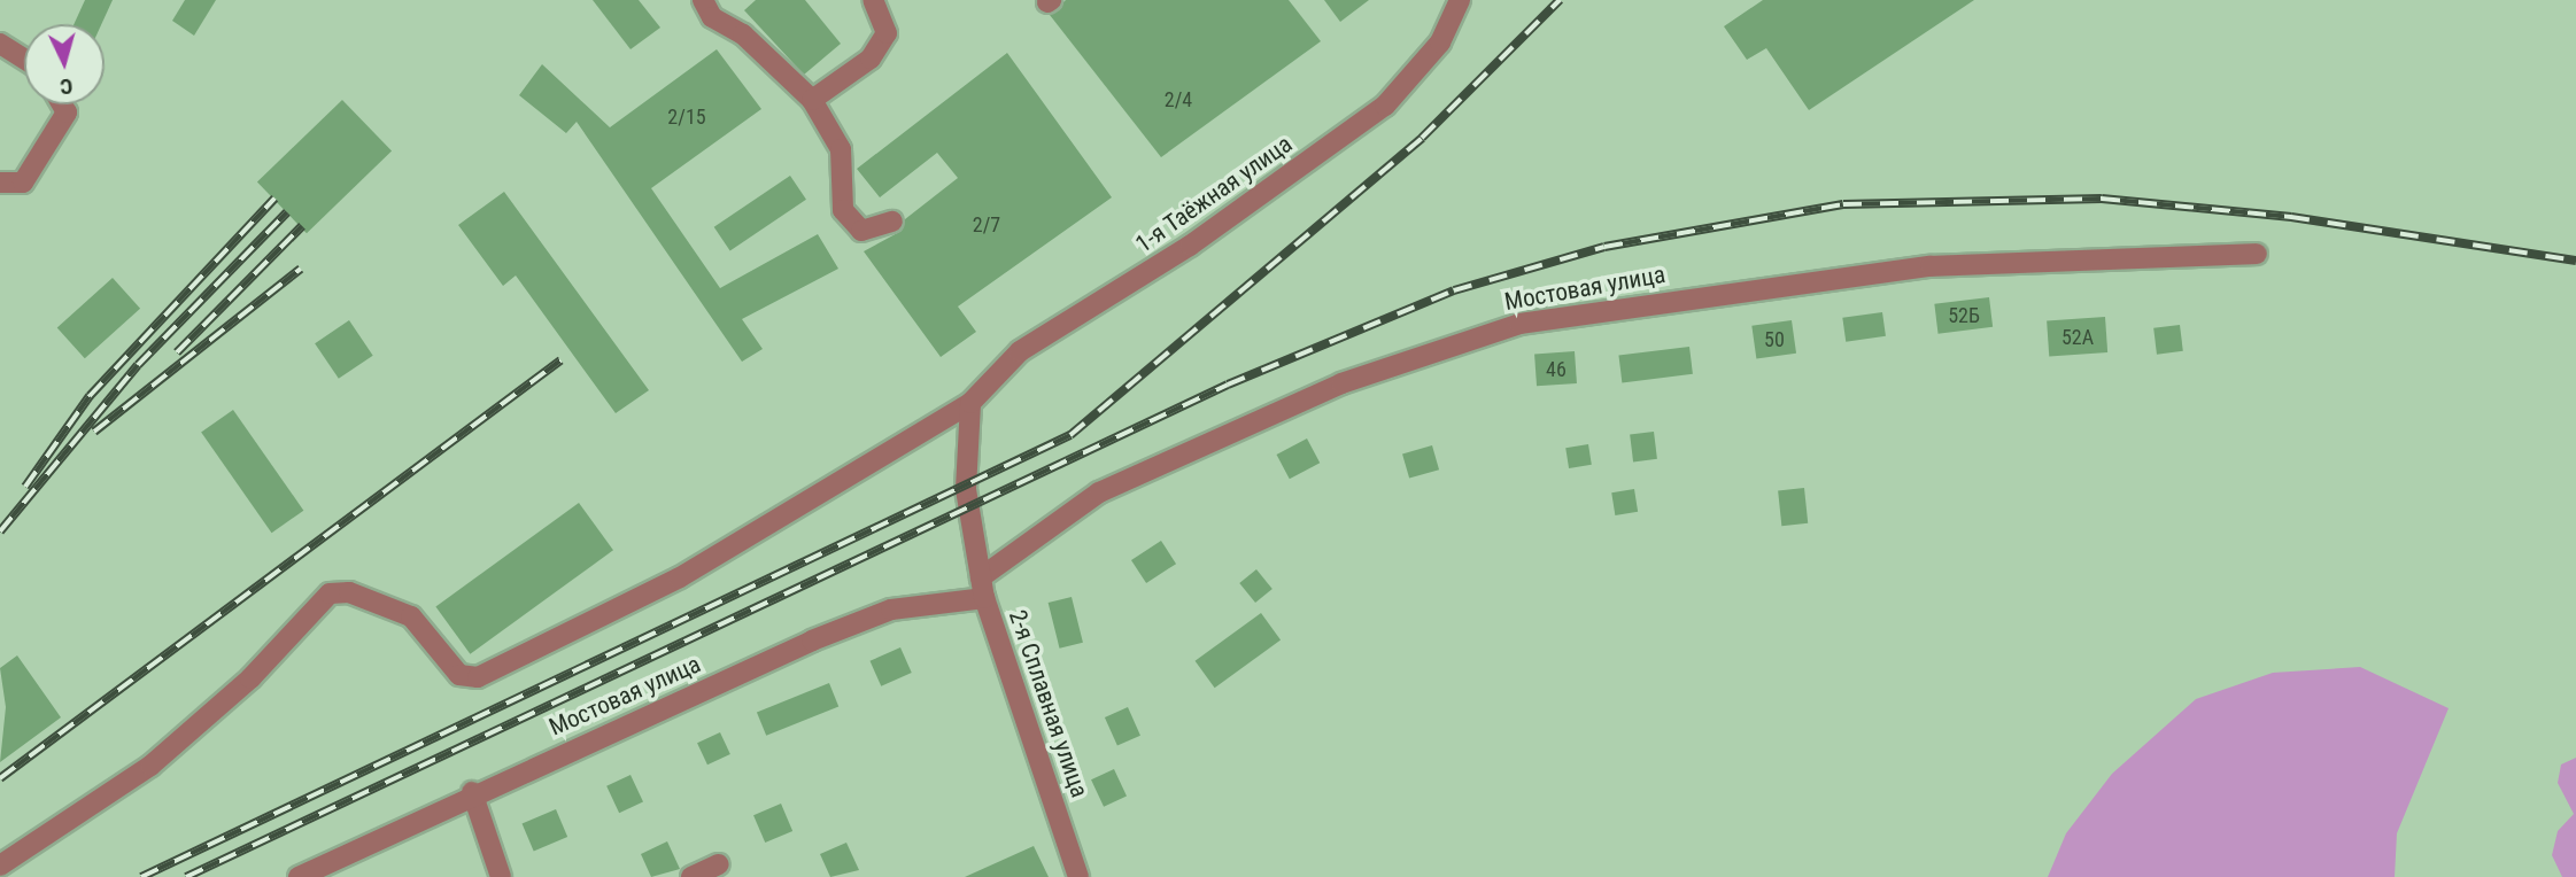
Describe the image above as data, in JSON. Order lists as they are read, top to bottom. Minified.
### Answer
{"streets":{"street":["1-я Таёжная улица","Мостовая улица","2-я Сплавная улица"]},"crossings":[["1-я Таёжная улица","2-я Сплавная улица"],["Мостовая улица","2-я Сплавная улица"]],"house_numbers":["2/4","2/15","2/7","52Б","52А","50","46"],"north":"bottom"}
